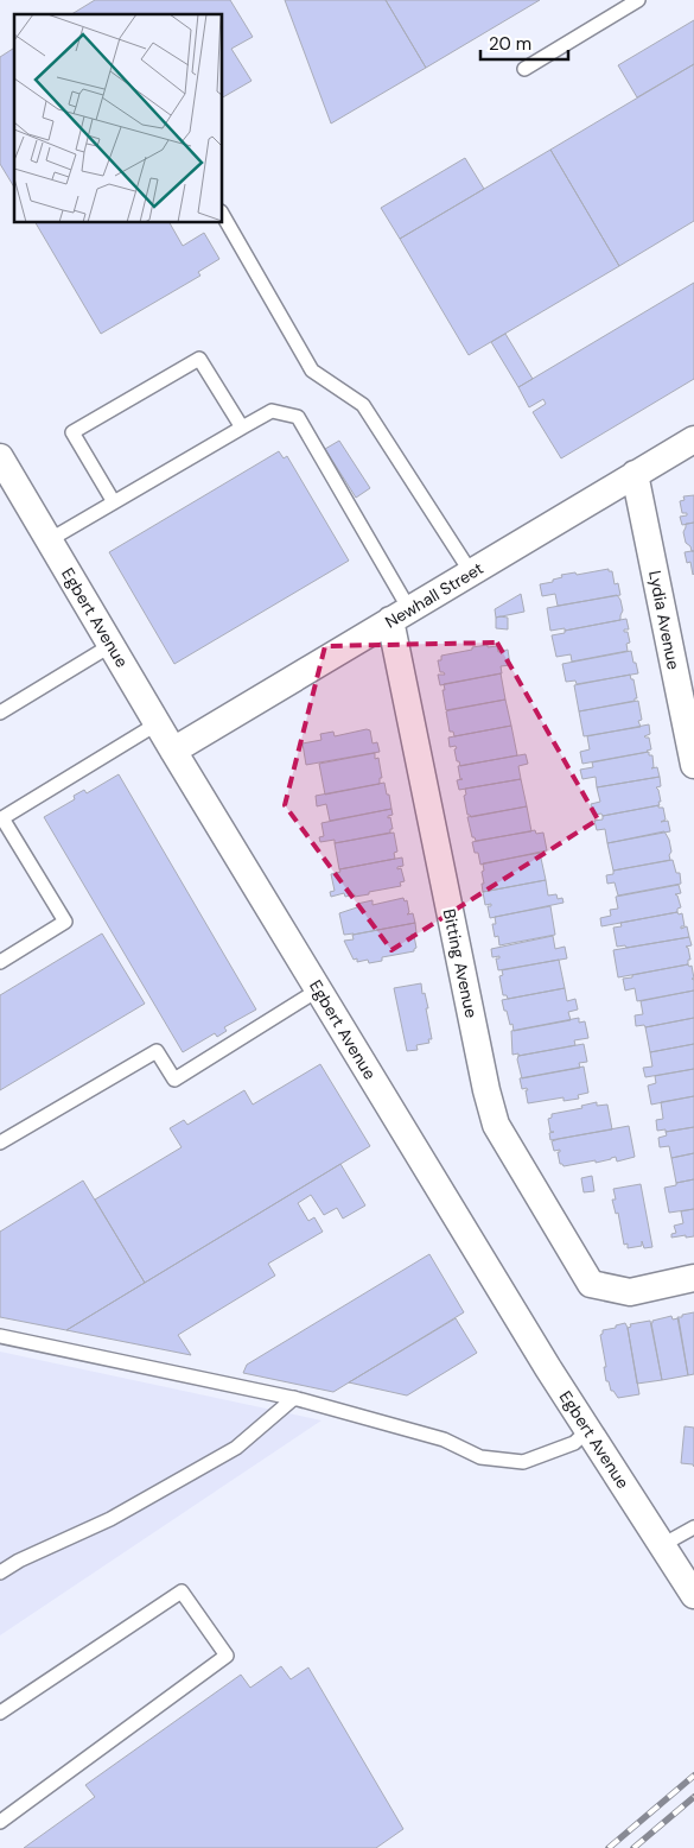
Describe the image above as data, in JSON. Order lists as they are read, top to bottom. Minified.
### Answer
{"streets":{"street":["Newhall Street","Egbert Avenue","Lydia Avenue","Bitting Avenue"]},"crossings":[["Newhall Street","Egbert Avenue"],["Newhall Street","Lydia Avenue"],["Newhall Street","Bitting Avenue"]],"scale_bar":"20 m"}
